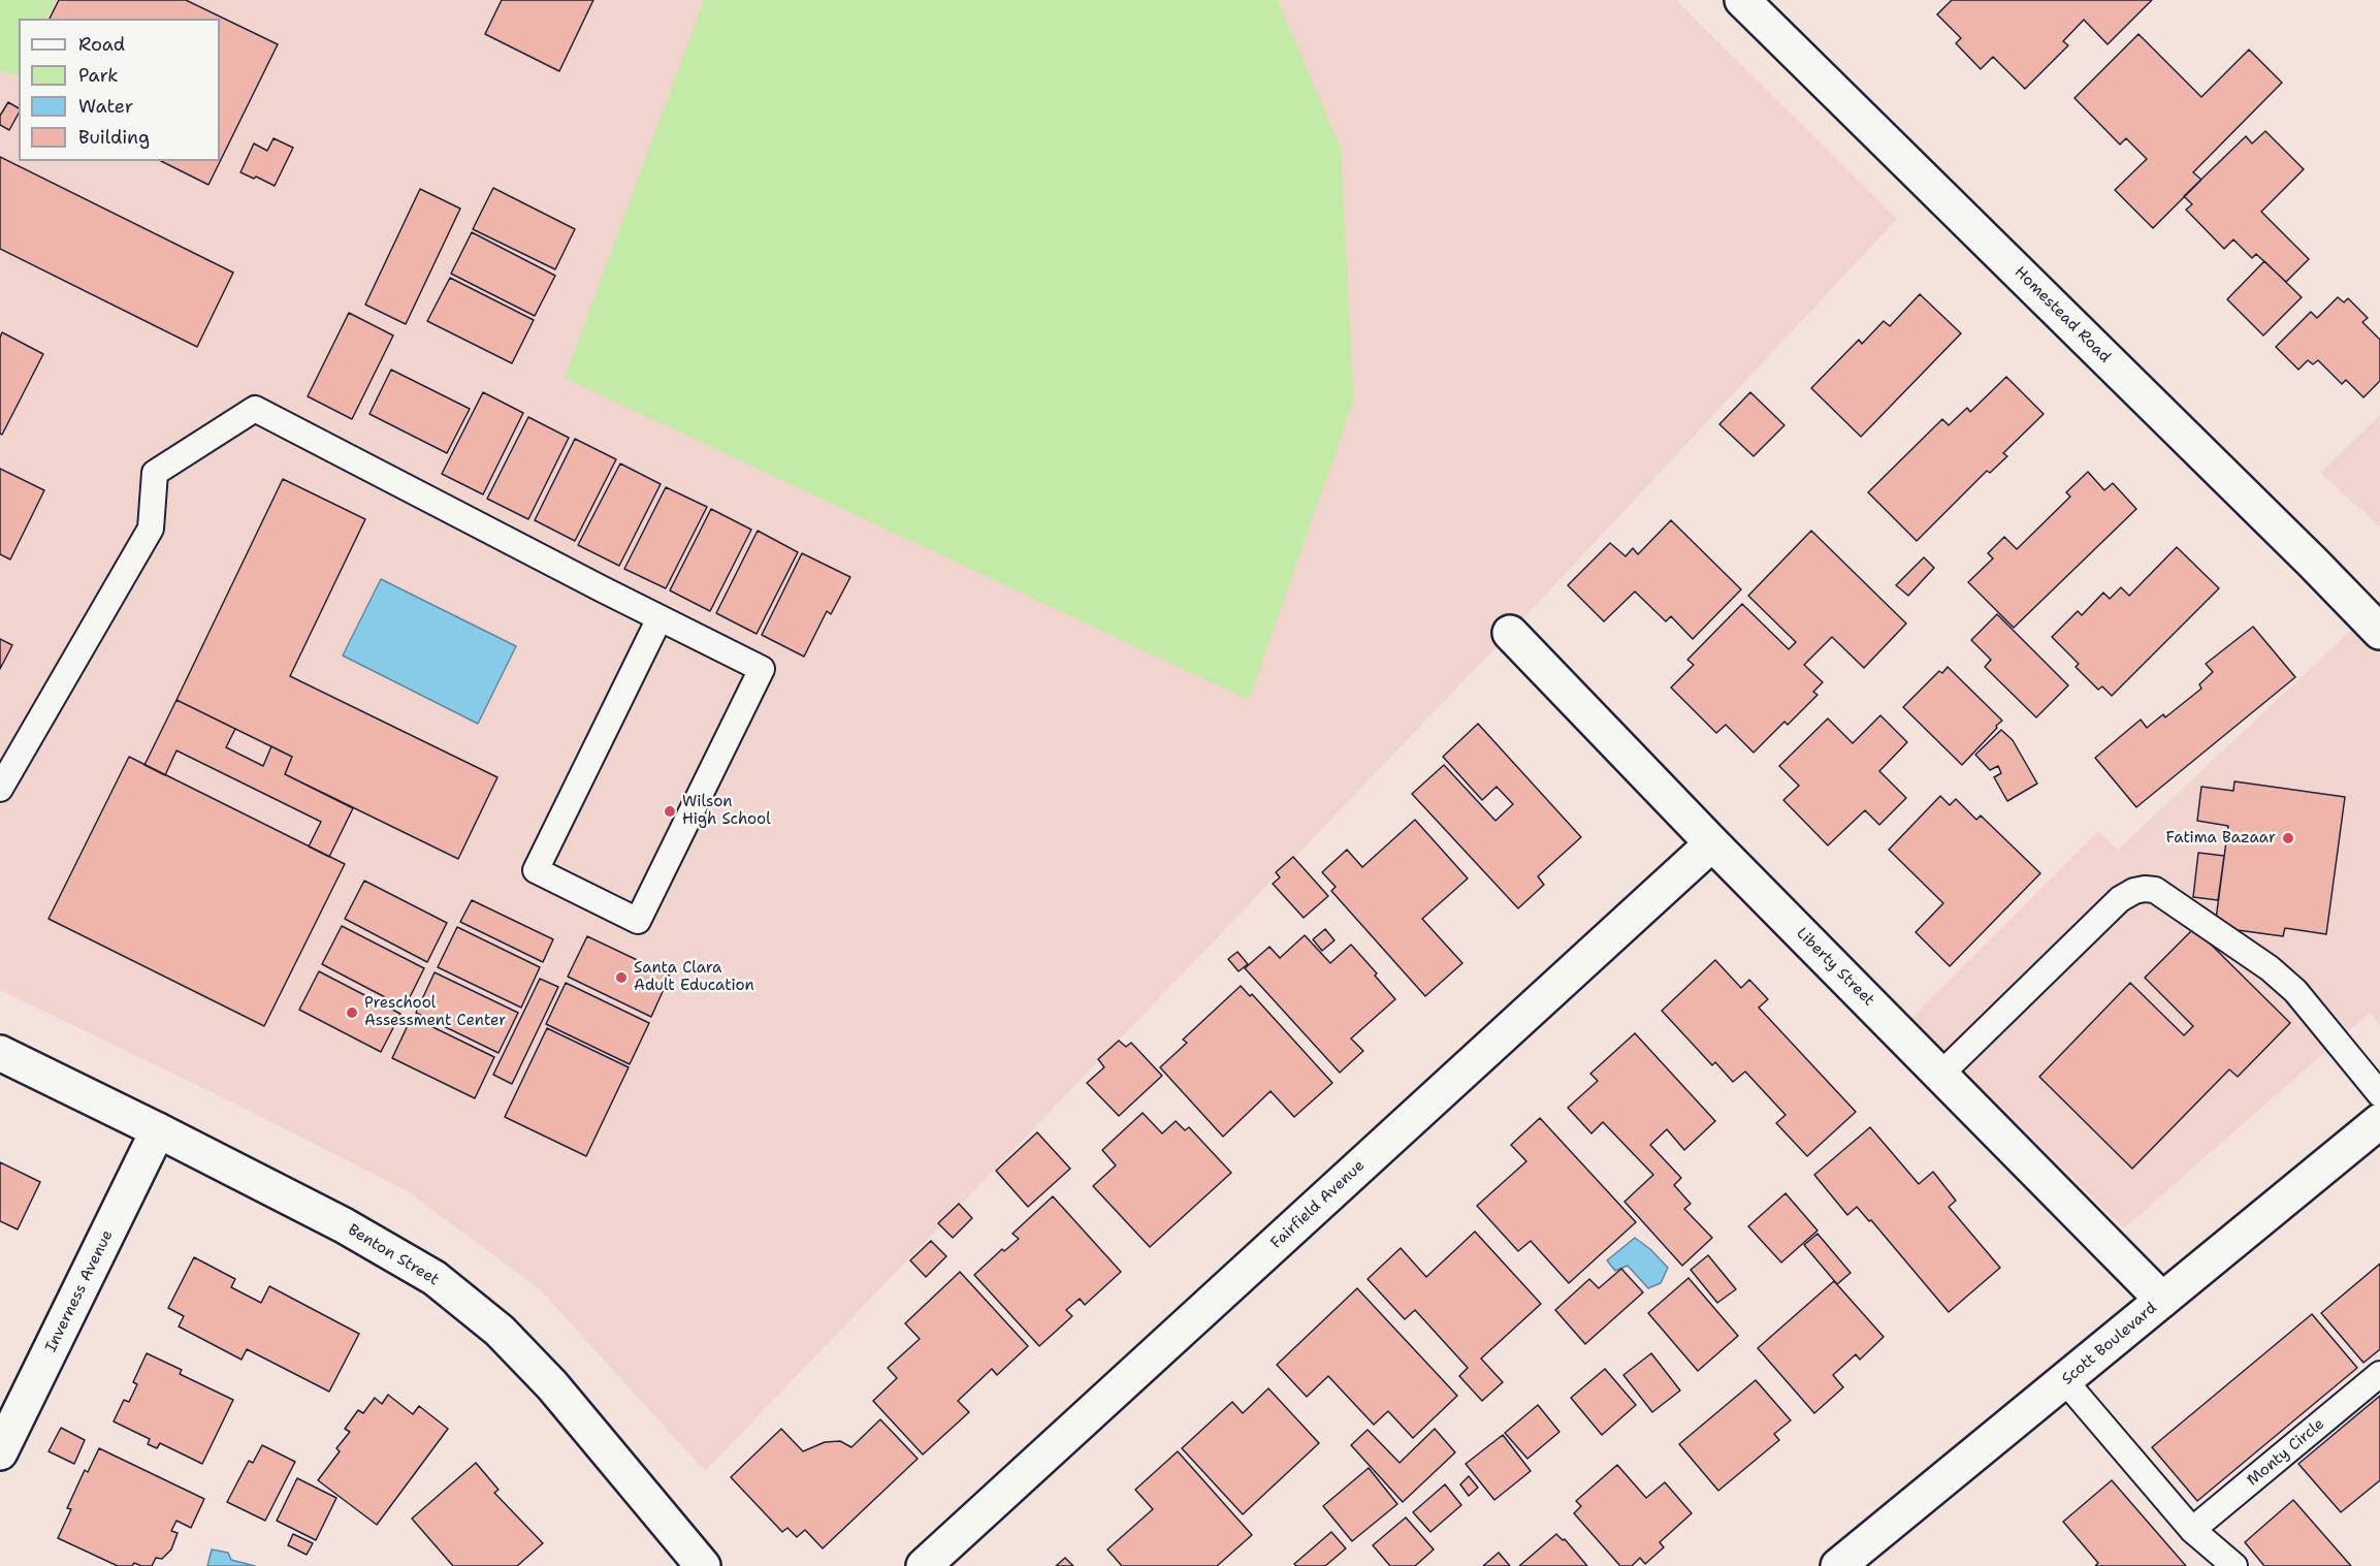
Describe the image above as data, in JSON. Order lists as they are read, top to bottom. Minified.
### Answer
{"streets":{"main road":["Homestead Road","Liberty Street","Fairfield Avenue","Benton Street","Inverness Avenue","Scott Boulevard"],"lane":["Monty Circle"]},"crossings":[["Liberty Street","Fairfield Avenue"],["Liberty Street","Scott Boulevard"],["Benton Street","Inverness Avenue"]],"places":["Wilson High School","Fatima Bazaar","Santa Clara Adult Education","Preschool Assessment Center"],"legend":["Road","Park","Water","Building"]}
